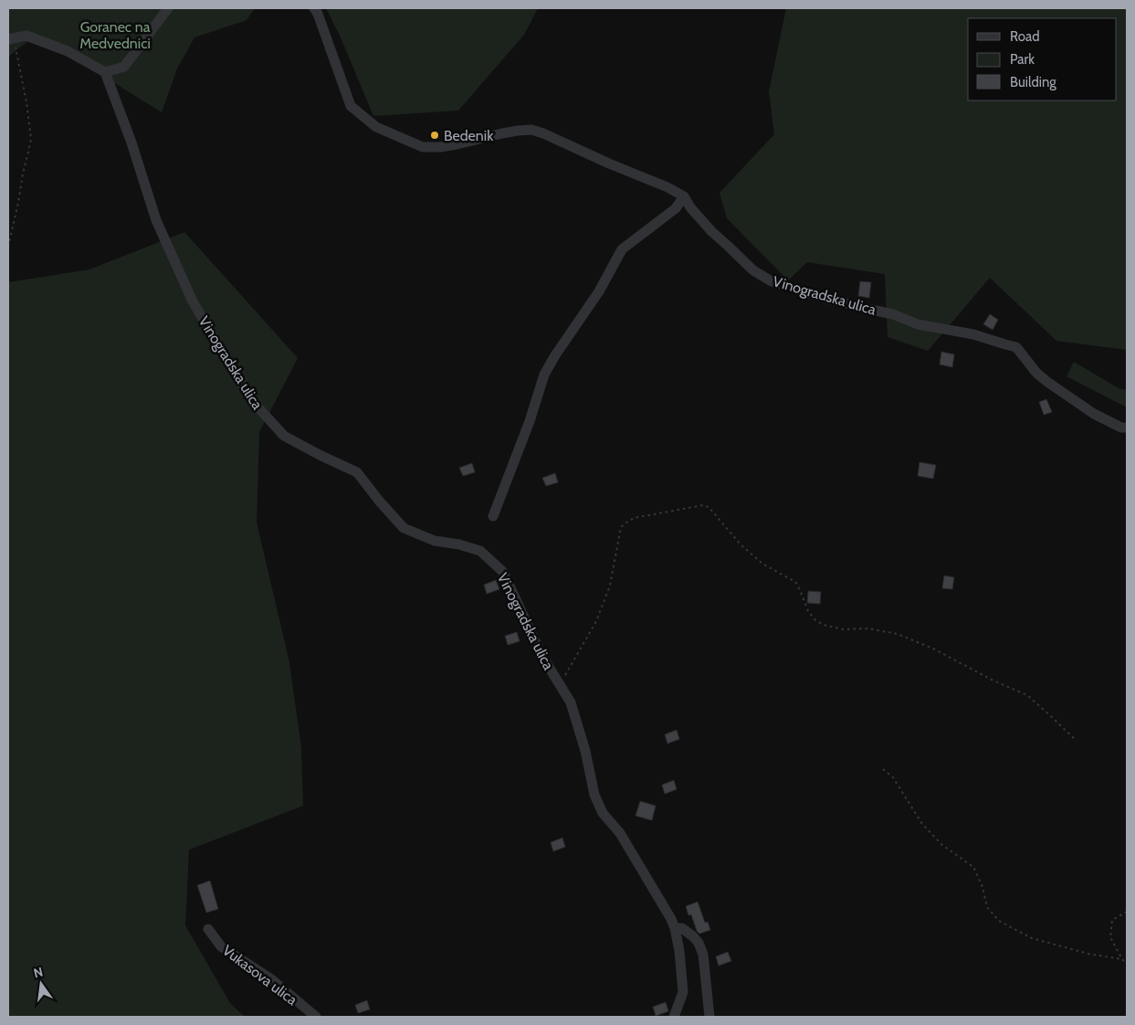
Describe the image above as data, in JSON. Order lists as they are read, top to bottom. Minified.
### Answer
{"streets":{"street":["Vinogradska ulica","Vukasova ulica"]},"parks":["Goranec na Medvednici"],"places":["Bedenik"],"legend":["Road","Park","Building"],"north":"top"}
